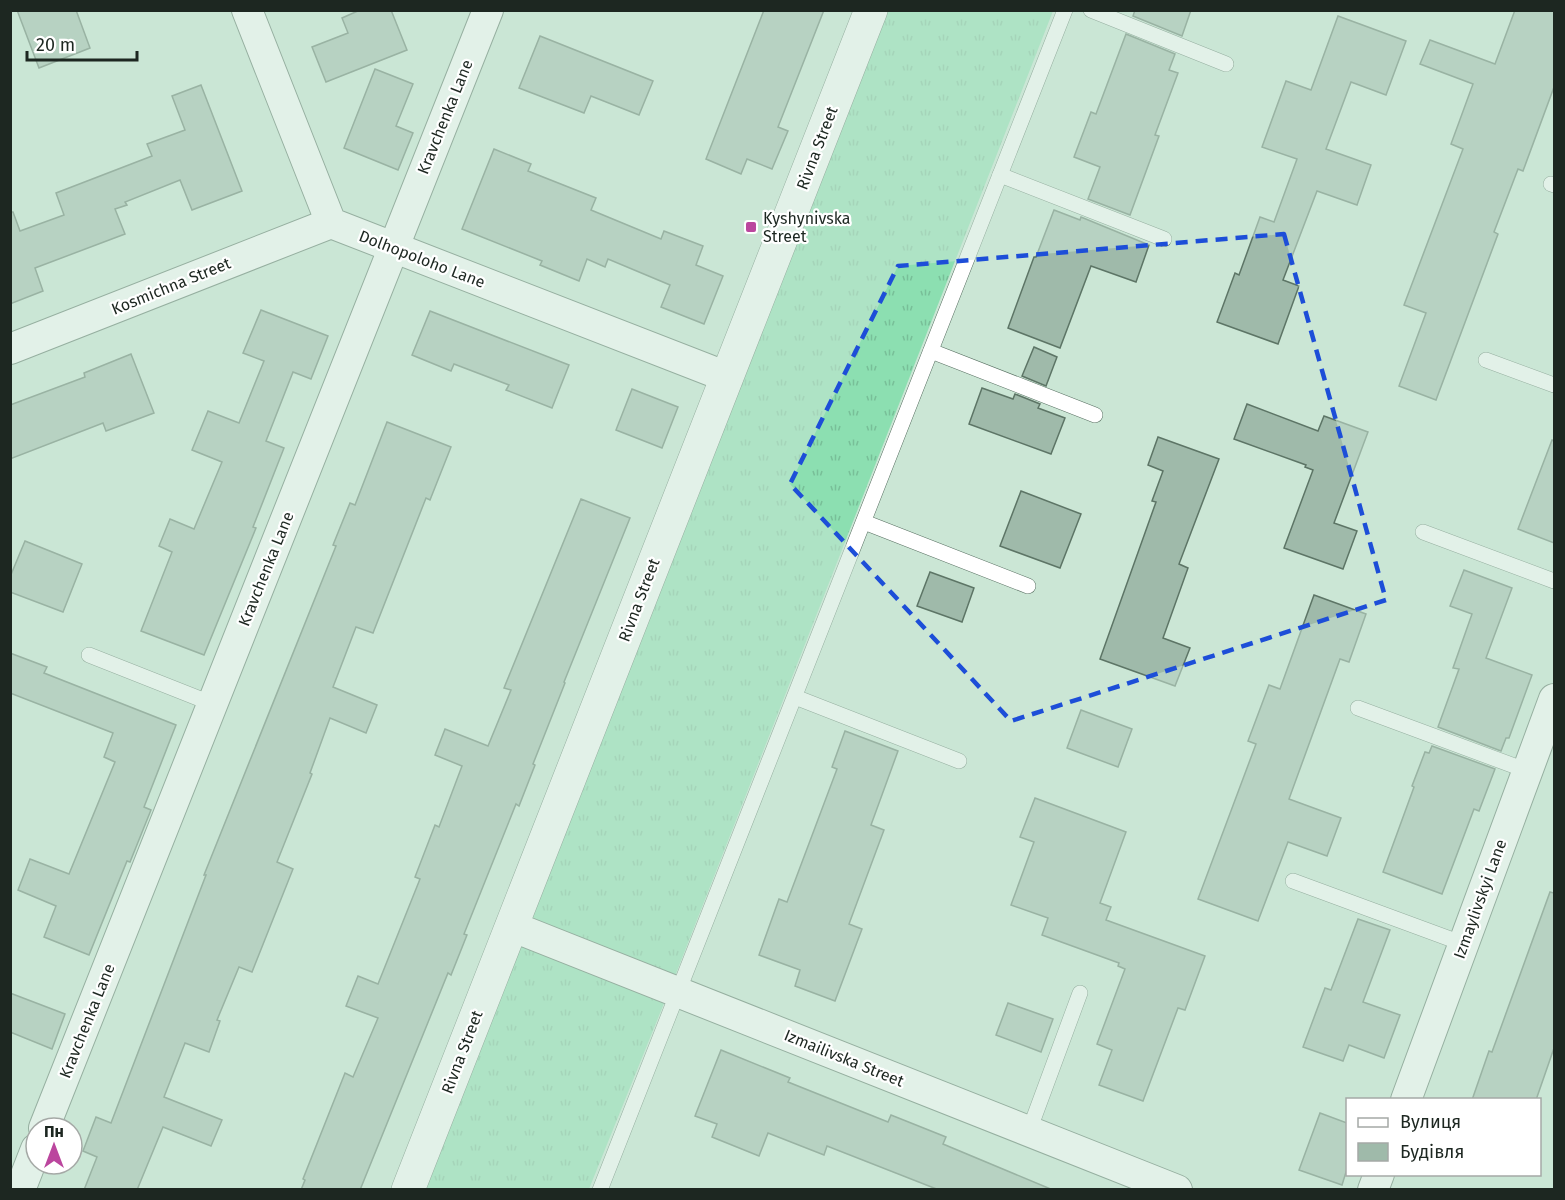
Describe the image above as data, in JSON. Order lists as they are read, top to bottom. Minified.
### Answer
{"streets":{"street":["Kravchenka Lane","Rivna Street","Dolhopoloho Lane","Kosmichna Street","Izmaylivskyi Lane","Izmailivska Street"]},"crossings":[["Kravchenka Lane","Dolhopoloho Lane"],["Rivna Street","Dolhopoloho Lane"],["Rivna Street","Izmailivska Street"],["Dolhopoloho Lane","Kosmichna Street"]],"places":{"transit":["Kyshynivska Street"]},"legend":["Вулиця","Будівля"],"scale_bar":"20 m","north":"top"}
